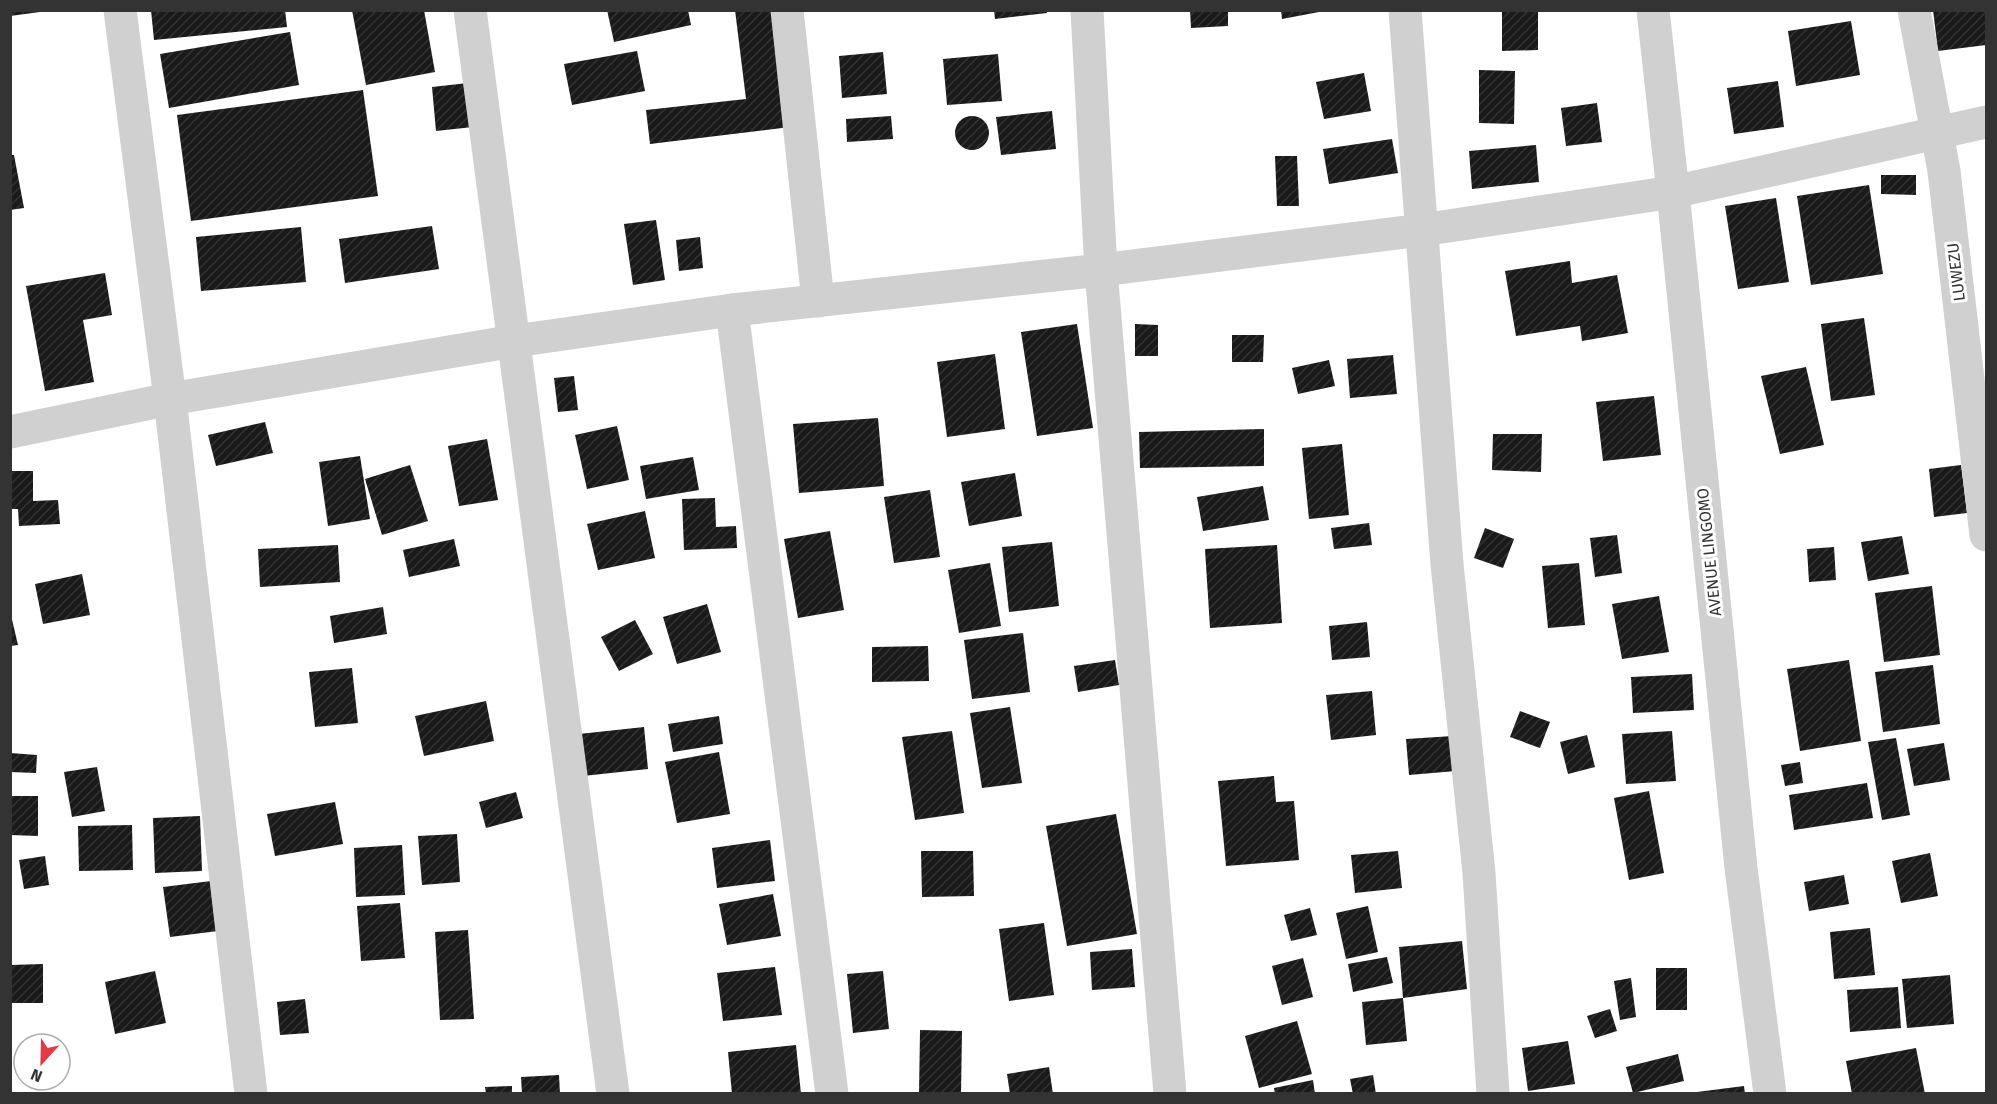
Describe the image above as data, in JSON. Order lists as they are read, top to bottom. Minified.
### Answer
{"streets":{"street":["LUWEZU","AVENUE LINGOMO"]},"north":"bottom"}
